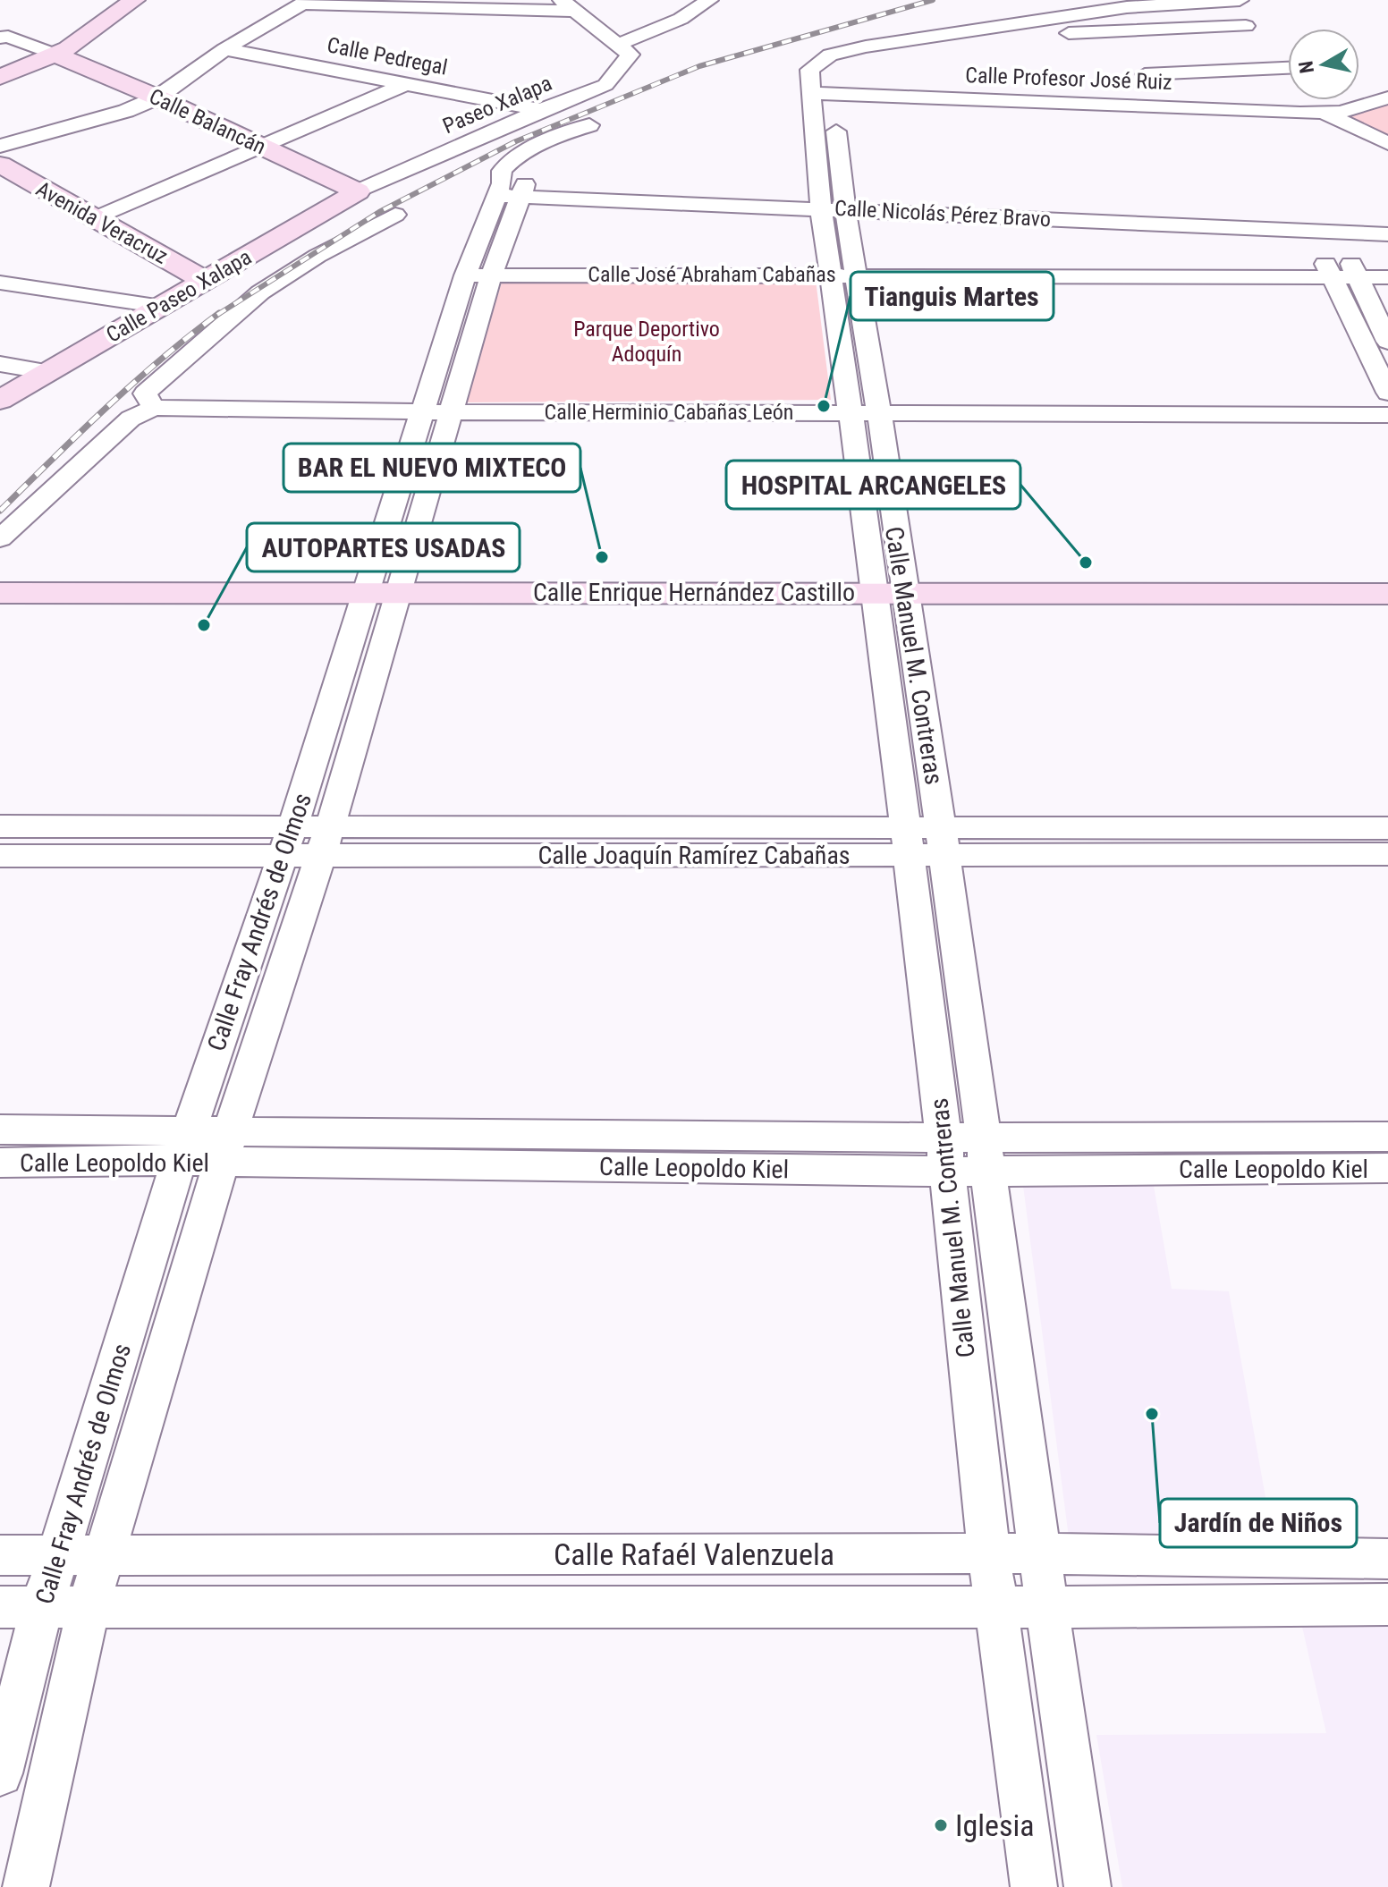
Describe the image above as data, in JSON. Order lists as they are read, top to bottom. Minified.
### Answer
{"streets":{"main road":["Calle Balancán","Avenida Veracruz","Calle Paseo Xalapa","Calle Enrique Hernández Castillo"],"street":["Calle Pedregal","Calle Profesor José Ruiz","Paseo Xalapa","Calle Nicolás Pérez Bravo","Calle José Abraham Cabañas","Calle Herminio Cabañas León","Calle Manuel M. Contreras","Calle Joaquín Ramírez Cabañas","Calle Fray Andrés de Olmos","Calle Leopoldo Kiel","Calle Rafaél Valenzuela"]},"crossings":[["Calle Pedregal","Paseo Xalapa"],["Calle Profesor José Ruiz","Calle Manuel M. Contreras"],["Paseo Xalapa","Calle Balancán"],["Paseo Xalapa","Calle Paseo Xalapa"],["Calle Balancán","Calle Paseo Xalapa"],["Calle Nicolás Pérez Bravo","Calle Manuel M. Contreras"],["Calle Nicolás Pérez Bravo","Calle Fray Andrés de Olmos"],["Avenida Veracruz","Calle Paseo Xalapa"],["Calle José Abraham Cabañas","Calle Manuel M. Contreras"],["Calle José Abraham Cabañas","Calle Fray Andrés de Olmos"],["Calle Herminio Cabañas León","Calle Manuel M. Contreras"],["Calle Herminio Cabañas León","Calle Fray Andrés de Olmos"],["Calle Enrique Hernández Castillo","Calle Manuel M. Contreras"],["Calle Enrique Hernández Castillo","Calle Fray Andrés de Olmos"],["Calle Manuel M. Contreras","Calle Joaquín Ramírez Cabañas"],["Calle Manuel M. Contreras","Calle Leopoldo Kiel"],["Calle Manuel M. Contreras","Calle Rafaél Valenzuela"],["Calle Joaquín Ramírez Cabañas","Calle Fray Andrés de Olmos"],["Calle Fray Andrés de Olmos","Calle Leopoldo Kiel"],["Calle Fray Andrés de Olmos","Calle Rafaél Valenzuela"]],"parks":["Parque Deportivo Adoquín"],"places":["Tianguis Martes","BAR EL NUEVO MIXTECO","HOSPITAL ARCANGELES","AUTOPARTES USADAS","Jardín de Niños","Iglesia"],"north":"left"}
